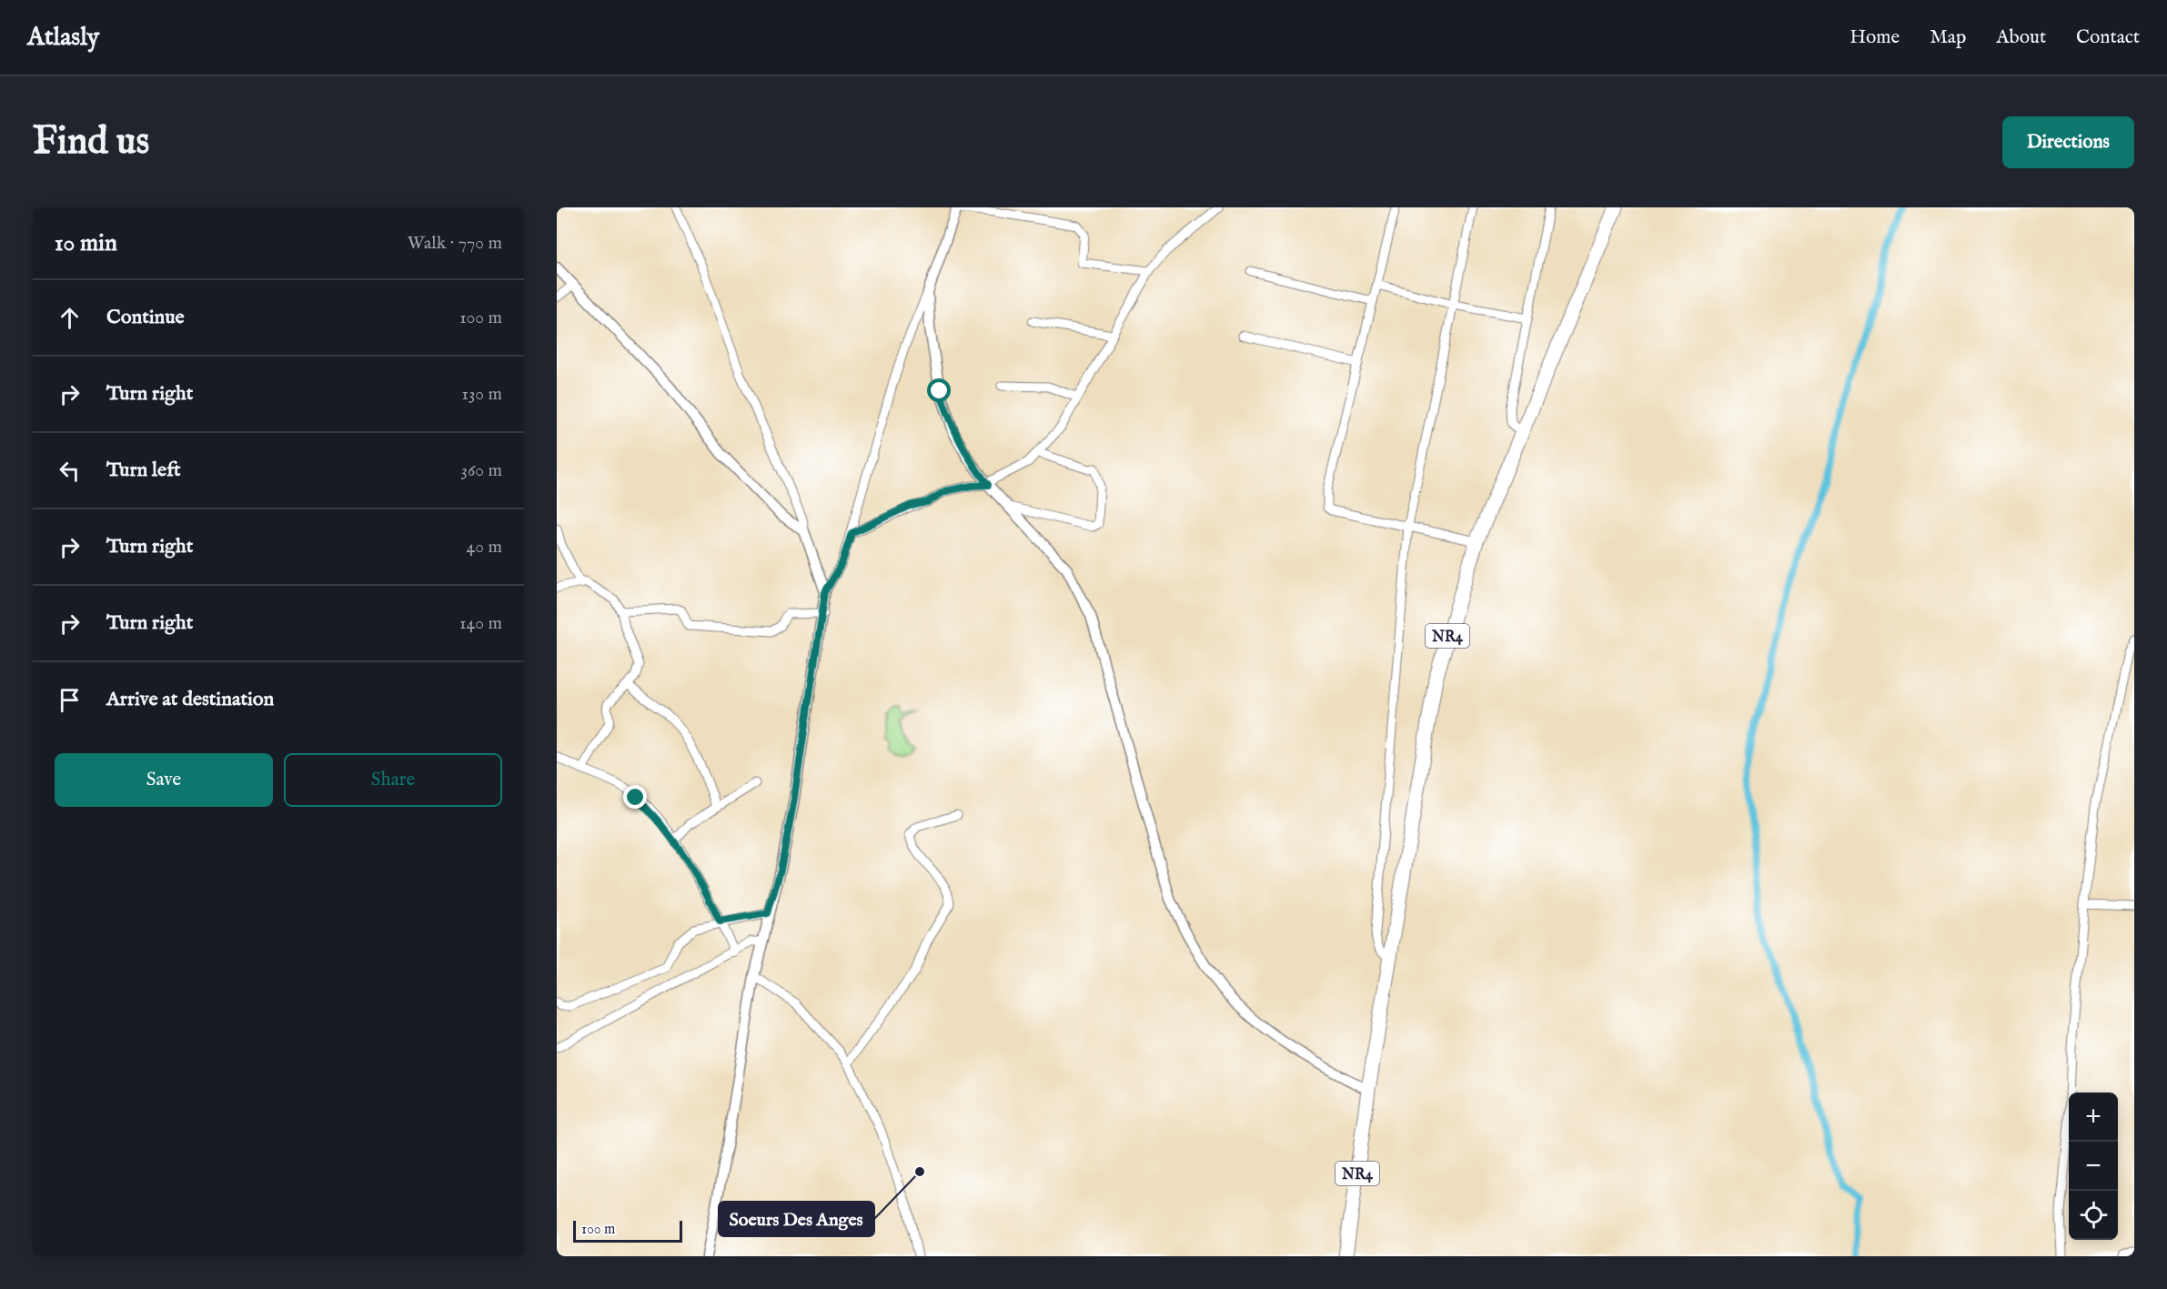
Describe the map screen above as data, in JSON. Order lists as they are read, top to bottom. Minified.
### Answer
{"streets":{"highway":["NR4"]},"places":["Soeurs Des Anges"],"scale_bar":"100 m","page":{"header":"Atlasly","nav":["Home","Map","About","Contact"],"buttons":["Directions",["Save","Share"]],"title":"Find us","heading":["10 min","Walk · 770 m"],"list":[["Continue","100 m"],["Turn right","130 m"],["Turn left","360 m"],["Turn right","40 m"],["Turn right","140 m"],"Arrive at destination"],"map_buttons":["+","−"],"scale":"100 m"}}
